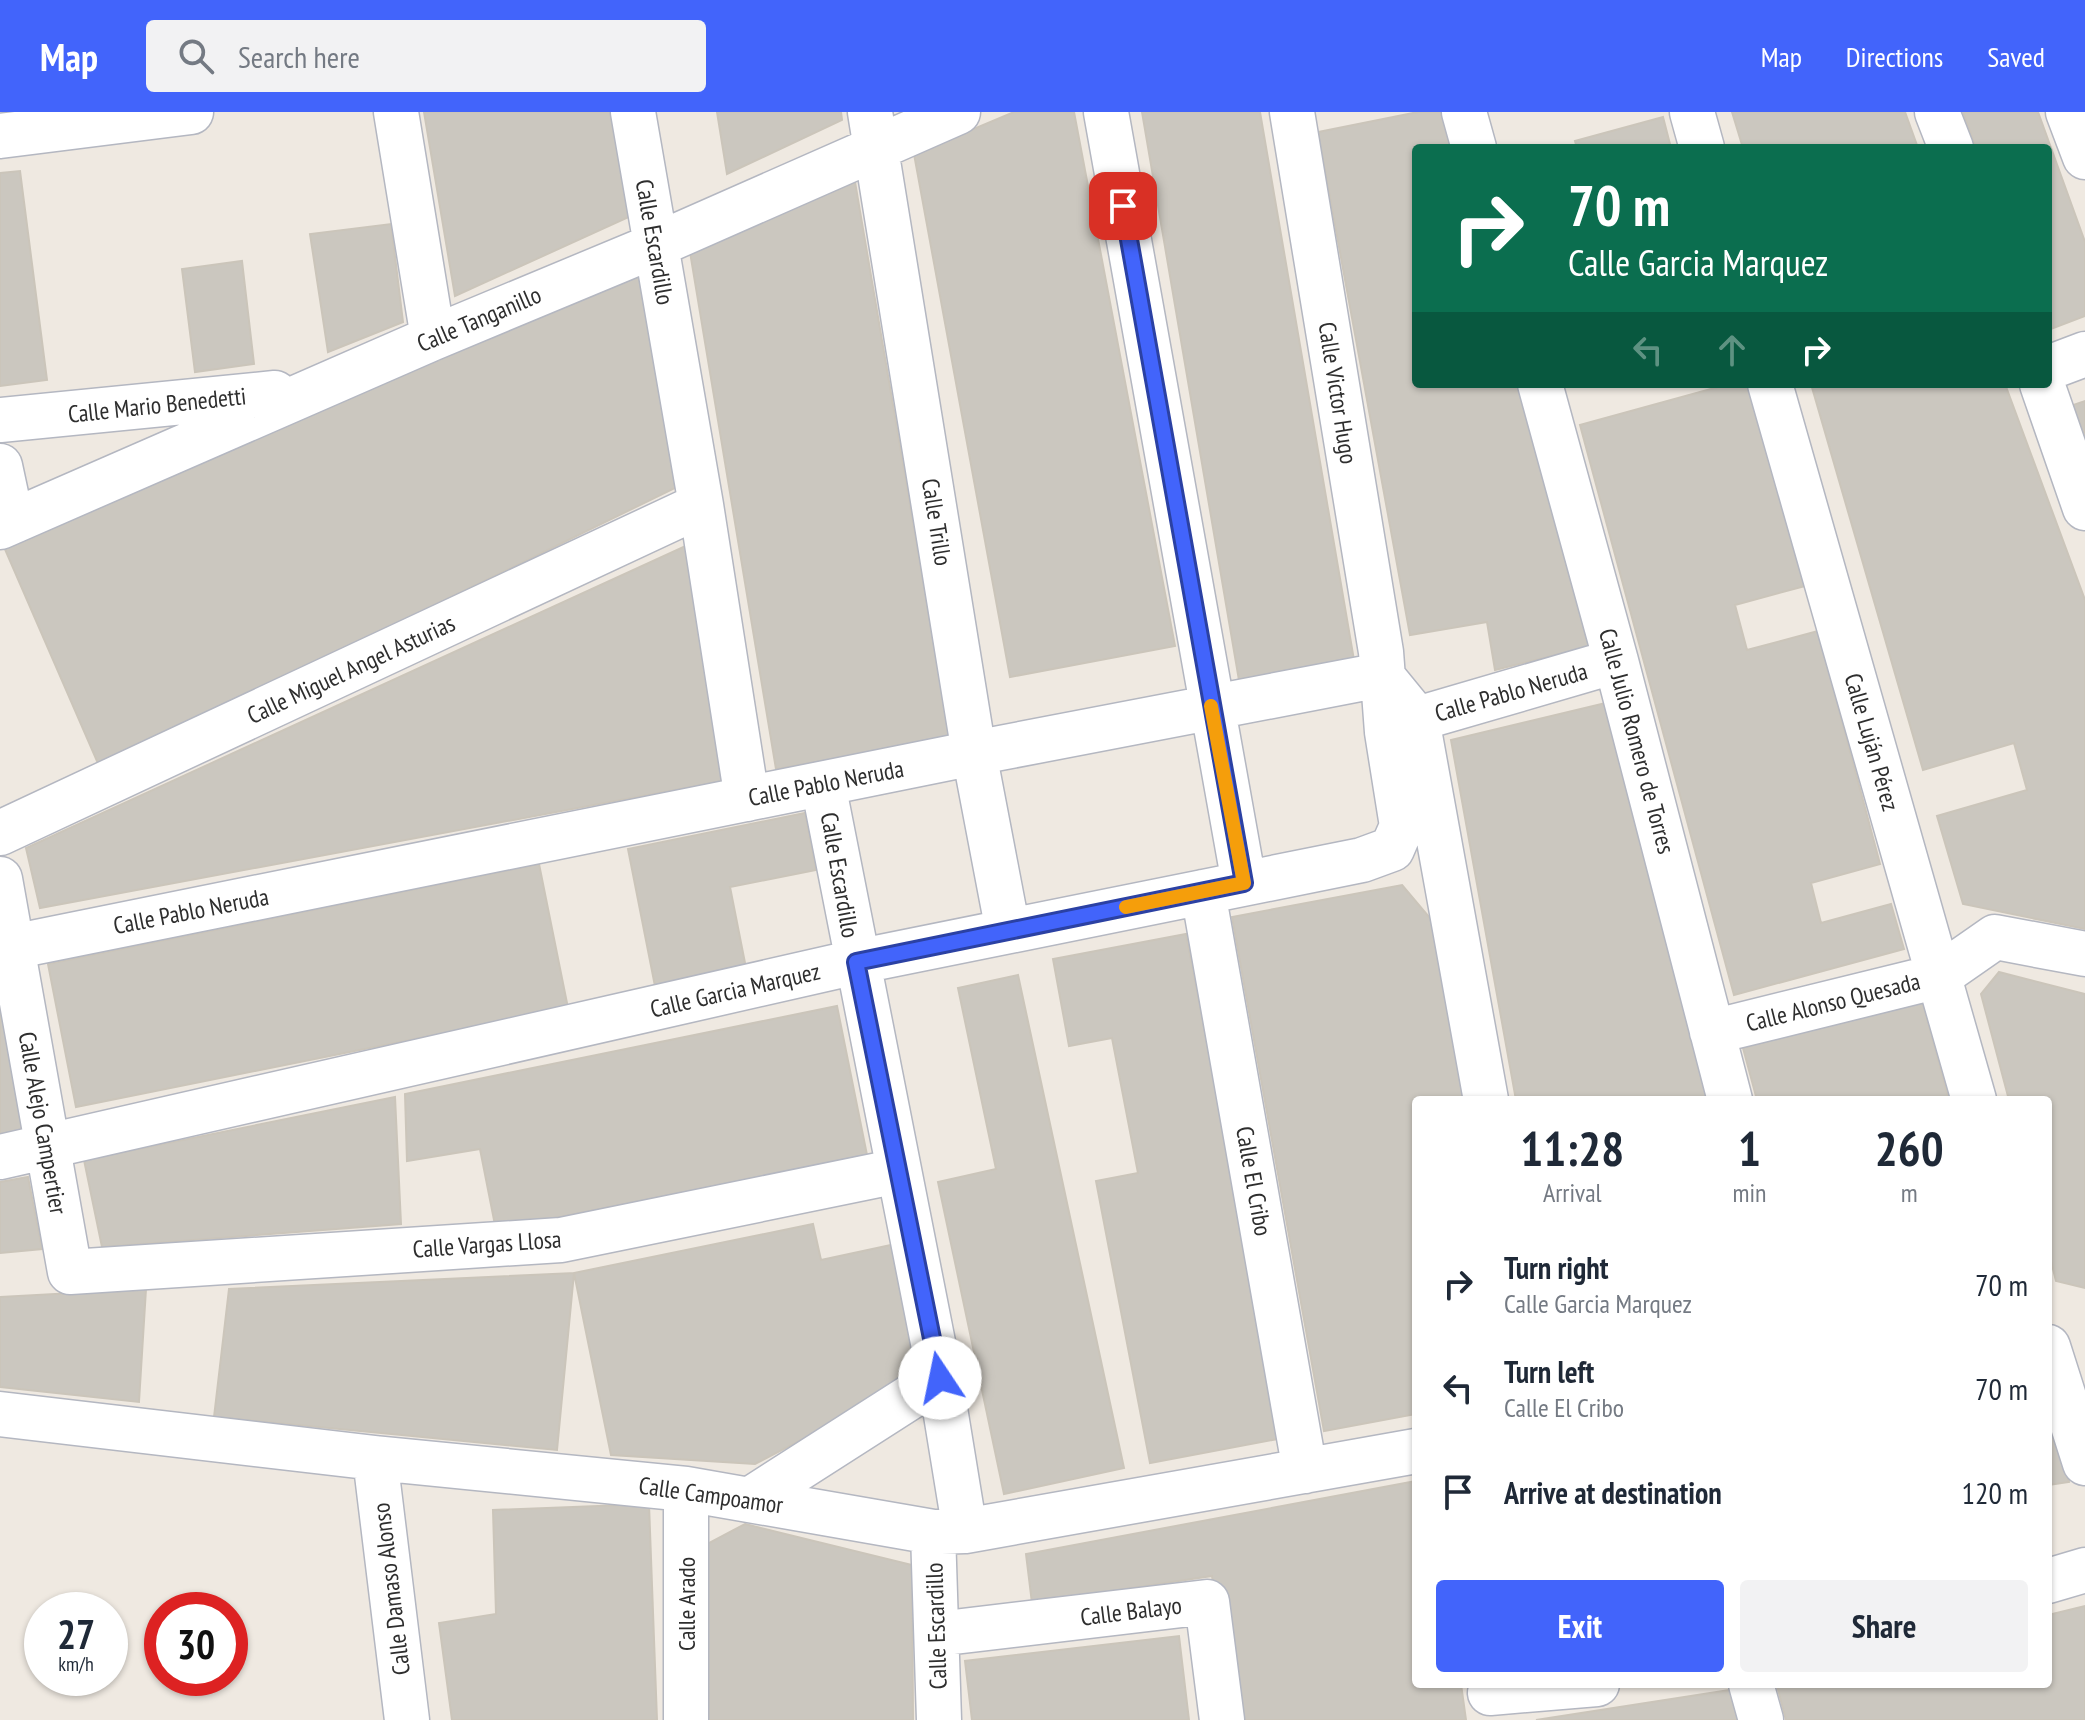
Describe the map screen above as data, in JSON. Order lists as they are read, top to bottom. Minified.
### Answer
{"streets":{"street":["Calle Escardillo","Calle Tanganillo","Calle Victor Hugo","Calle Mario Benedetti","Calle Trillo","Calle Miguel Angel Asturias","Calle Pablo Neruda","Calle Julio Romero de Torres","Calle Luján Pérez","Calle Garcia Marquez","Calle Alonso Quesada","Calle Alejo Campertier","Calle El Cribo","Calle Vargas Llosa","Calle Campoamor","Calle Damaso Alonso","Calle Arado","Calle Balayo"]},"crossings":[["Calle Escardillo","Calle Tanganillo"],["Calle Escardillo","Calle Miguel Angel Asturias"],["Calle Escardillo","Calle Pablo Neruda"],["Calle Escardillo","Calle Garcia Marquez"],["Calle Escardillo","Calle Vargas Llosa"],["Calle Escardillo","Calle Campoamor"],["Calle Escardillo","Calle Balayo"],["Calle Tanganillo","Calle Mario Benedetti"],["Calle Tanganillo","Calle Trillo"],["Calle Victor Hugo","Calle Pablo Neruda"],["Calle Victor Hugo","Calle Garcia Marquez"],["Calle Trillo","Calle Pablo Neruda"],["Calle Trillo","Calle Garcia Marquez"],["Calle Pablo Neruda","Calle Julio Romero de Torres"],["Calle Pablo Neruda","Calle Garcia Marquez"],["Calle Pablo Neruda","Calle Alejo Campertier"],["Calle Pablo Neruda","Calle El Cribo"],["Calle Julio Romero de Torres","Calle Alonso Quesada"],["Calle Luján Pérez","Calle Alonso Quesada"],["Calle Garcia Marquez","Calle Alejo Campertier"],["Calle Garcia Marquez","Calle El Cribo"],["Calle Alejo Campertier","Calle Vargas Llosa"],["Calle El Cribo","Calle Campoamor"],["Calle Campoamor","Calle Damaso Alonso"],["Calle Campoamor","Calle Arado"]],"page":{"header":"Map","search":"Search here","nav":["Map","Directions","Saved"],"turn":["70 m","Calle Garcia Marquez"],"eta":["11:28","Arrival","1","min","260","m"],"list":[{"name":"Turn right","note":"Calle Garcia Marquez","value":"70 m"},{"name":"Turn left","note":"Calle El Cribo","value":"70 m"},{"name":"Arrive at destination","value":"120 m"}],"buttons":["Exit","Share"],"speed":"27 km/h","limit":"30"}}
